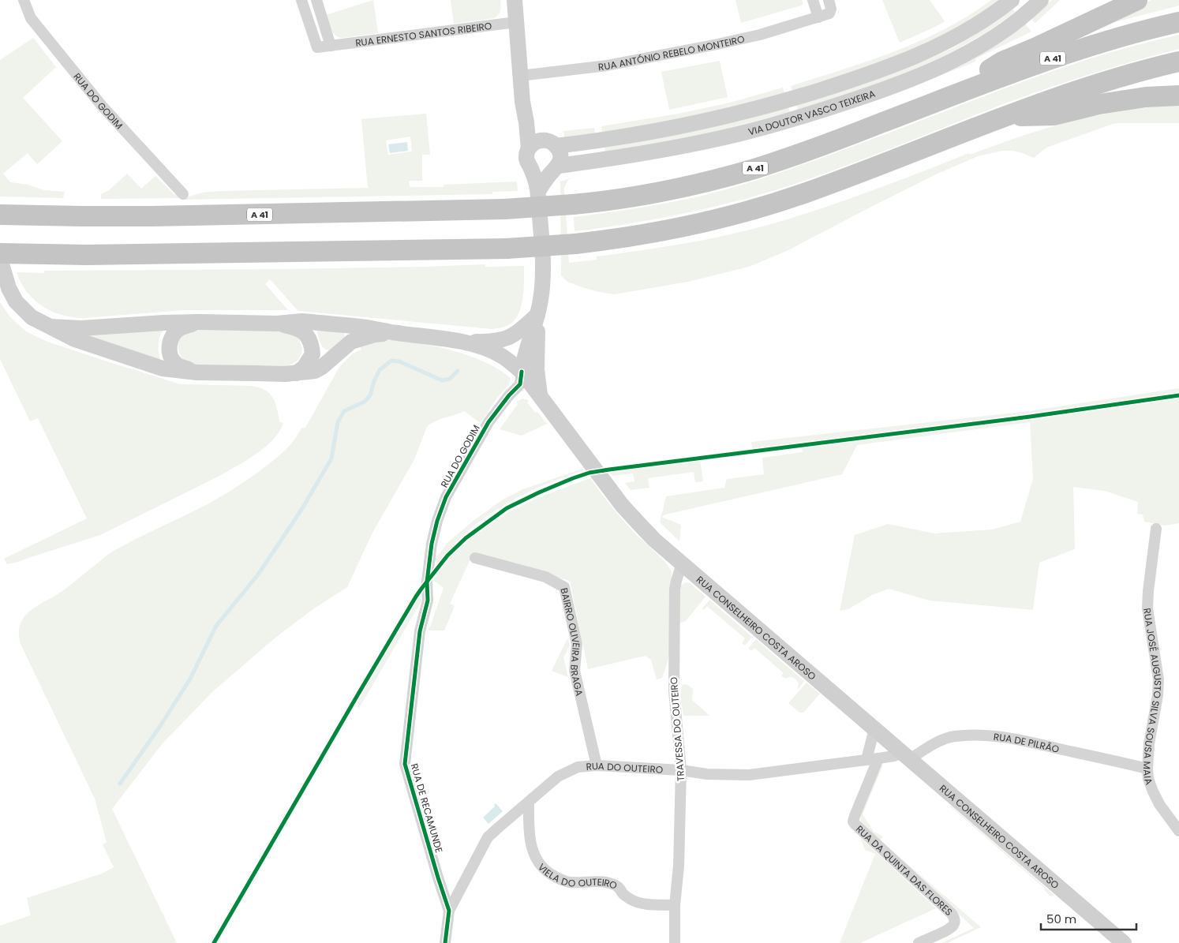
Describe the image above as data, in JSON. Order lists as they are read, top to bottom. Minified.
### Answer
{"streets":{"highway":["A 41"],"main road":["VIA DOUTOR VASCO TEIXEIRA","RUA CONSELHEIRO COSTA AROSO"],"street":["RUA ERNESTO SANTOS RIBEIRO","RUA ANTÓNIO REBELO MONTEIRO","RUA DO GODIM","BAIRRO OLIVEIRA BRAGA","RUA JOSÉ AUGUSTO SILVA SOUSA MAIA","TRAVESSA DO OUTEIRO","RUA DE PILRÃO","RUA DO OUTEIRO","RUA DE RECAMUNDE","RUA DA QUINTA DAS FLORES","VIELA DO OUTEIRO"]},"crossings":[["RUA DO GODIM","RUA CONSELHEIRO COSTA AROSO"],["RUA DO GODIM","RUA DE RECAMUNDE"],["RUA CONSELHEIRO COSTA AROSO","TRAVESSA DO OUTEIRO"],["RUA CONSELHEIRO COSTA AROSO","RUA DE PILRÃO"],["RUA CONSELHEIRO COSTA AROSO","RUA DO OUTEIRO"],["BAIRRO OLIVEIRA BRAGA","RUA DO OUTEIRO"],["RUA JOSÉ AUGUSTO SILVA SOUSA MAIA","RUA DE PILRÃO"],["TRAVESSA DO OUTEIRO","RUA DO OUTEIRO"],["TRAVESSA DO OUTEIRO","VIELA DO OUTEIRO"],["RUA DE PILRÃO","RUA DO OUTEIRO"],["RUA DO OUTEIRO","RUA DE RECAMUNDE"],["RUA DO OUTEIRO","RUA DA QUINTA DAS FLORES"],["RUA DO OUTEIRO","VIELA DO OUTEIRO"]],"scale_bar":"50 m"}
